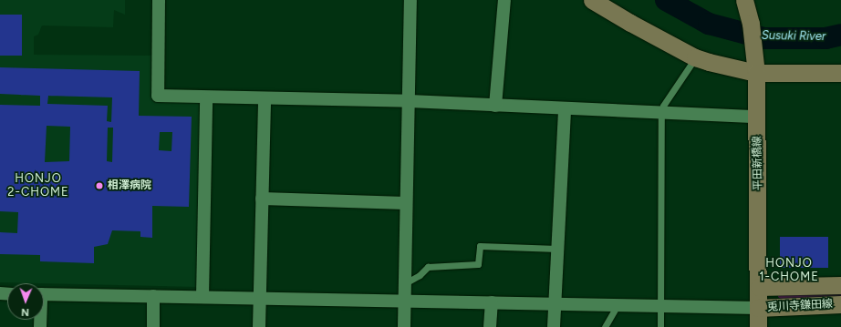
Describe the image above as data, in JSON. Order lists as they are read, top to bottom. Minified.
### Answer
{"streets":{"main road":["平田新橋線","兎川寺鎌田線"]},"crossings":[["平田新橋線","兎川寺鎌田線"]],"districts":["HONJO 2-CHOME","HONJO 1-CHOME"],"water":["Susuki River"],"places":["相澤病院"],"north":"bottom"}
